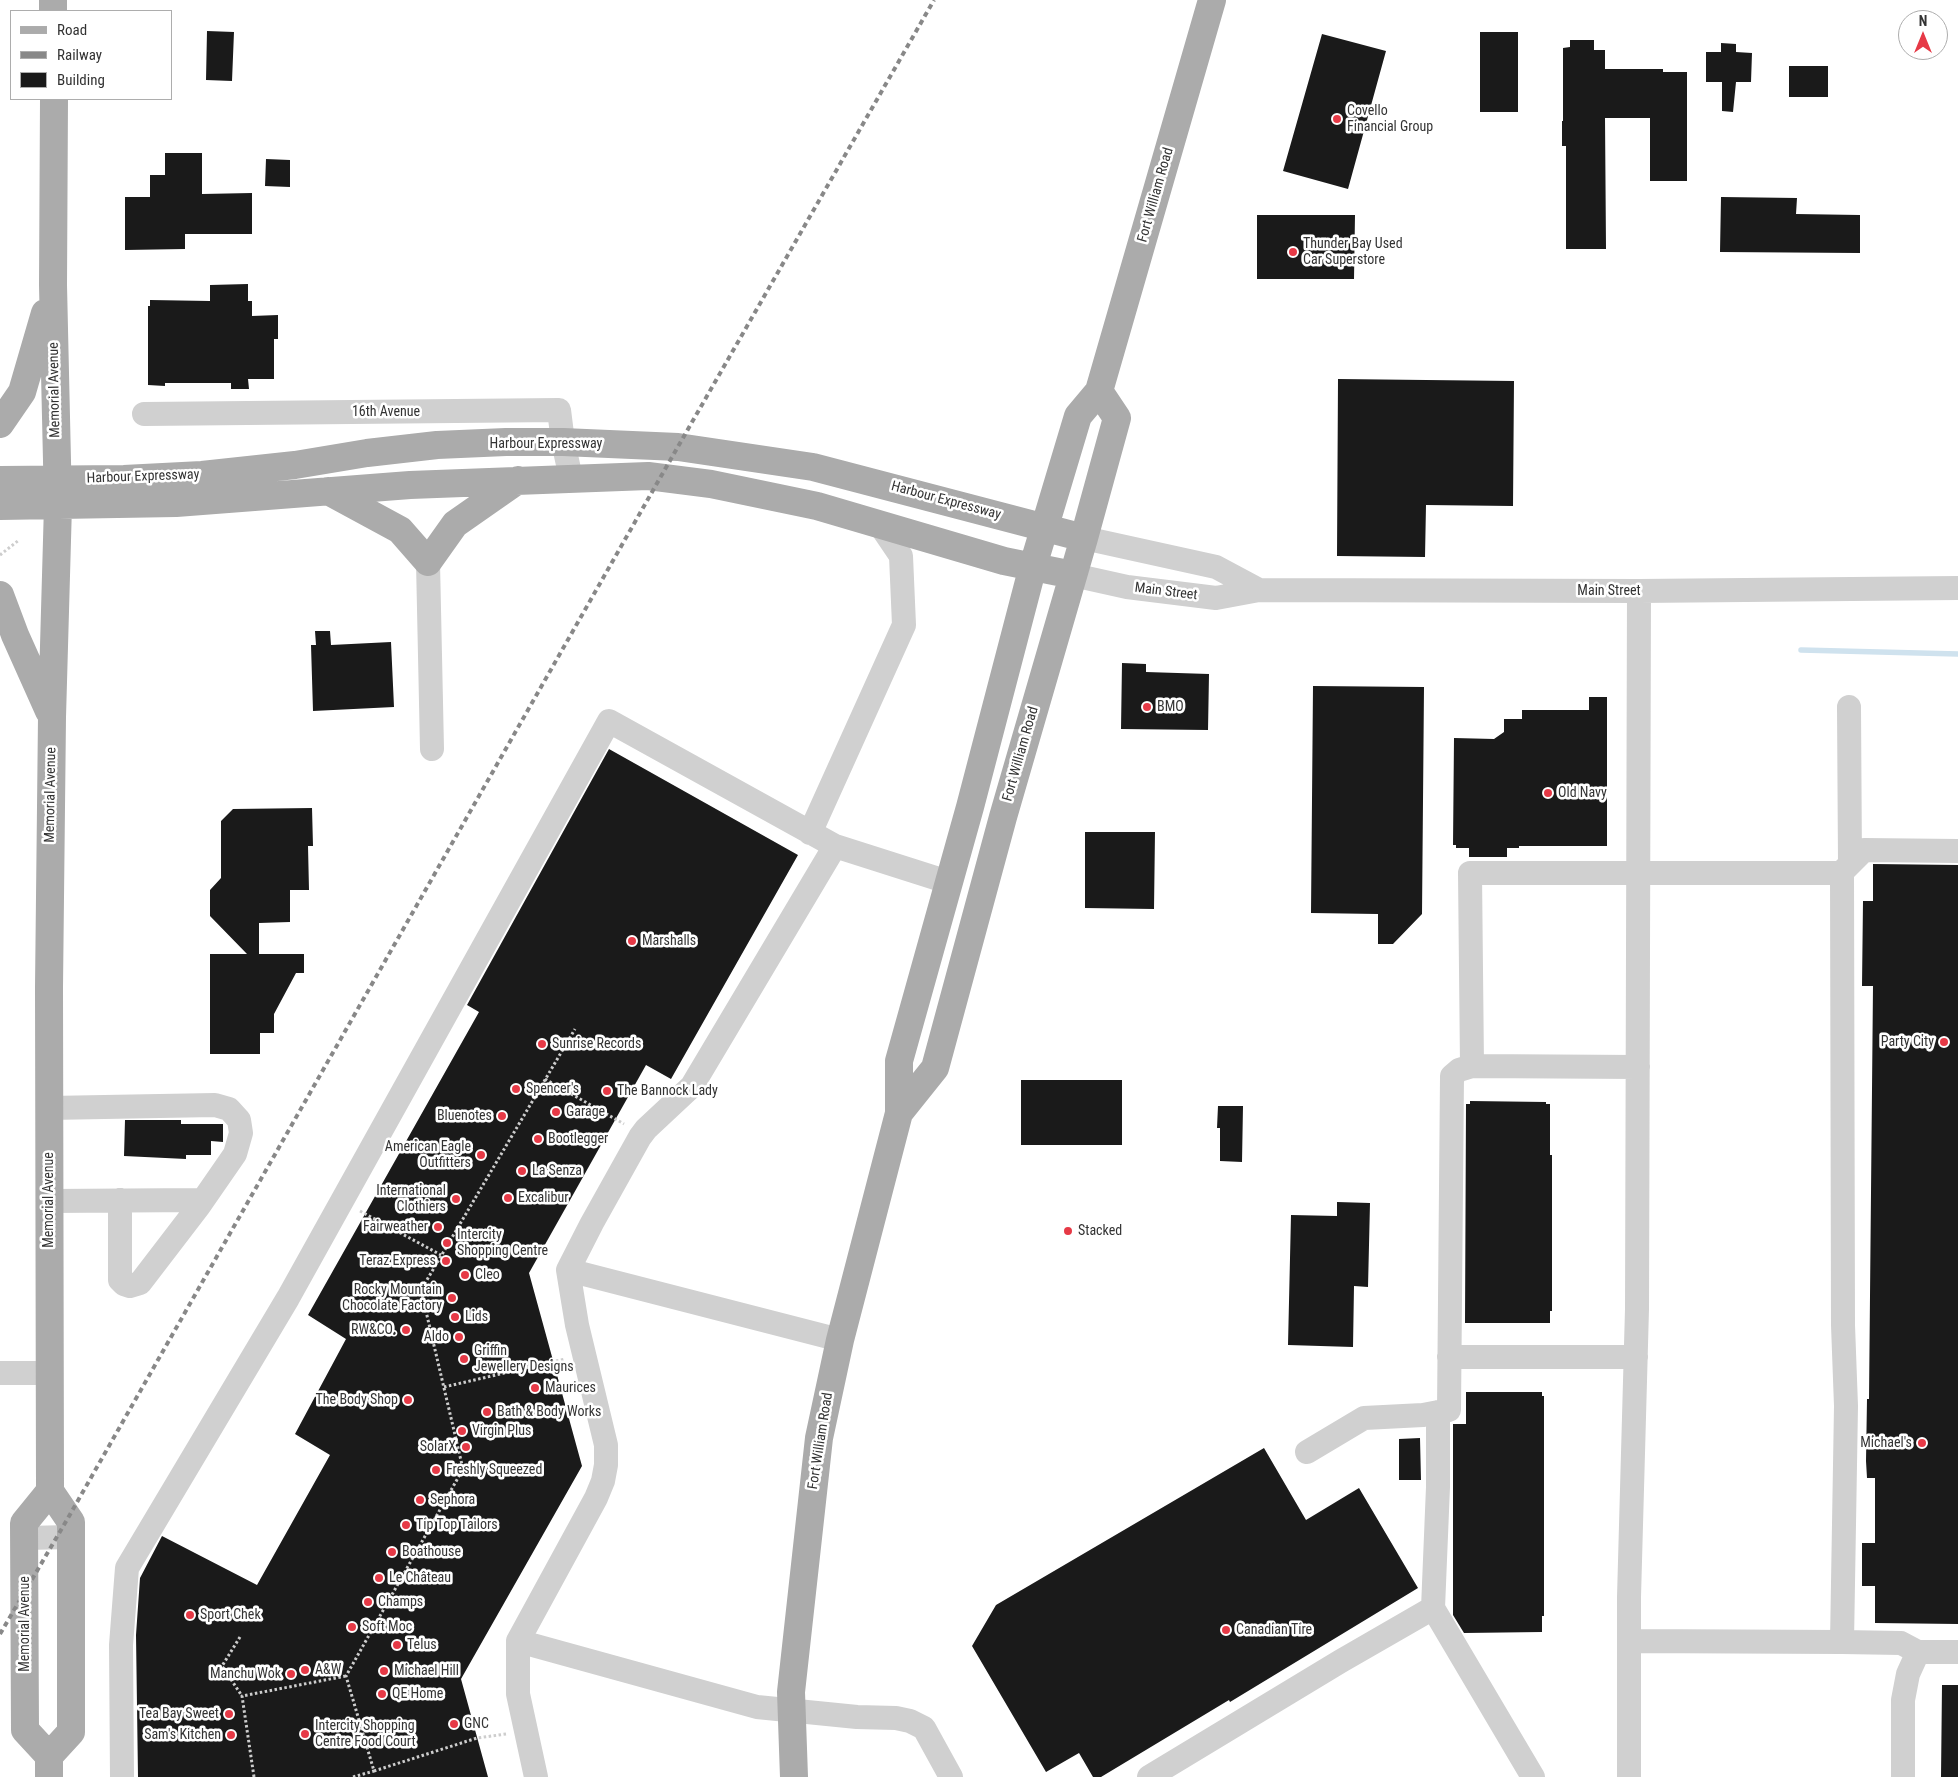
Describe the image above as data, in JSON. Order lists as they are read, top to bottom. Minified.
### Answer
{"streets":{"main road":["Fort William Road","Memorial Avenue","Harbour Expressway"],"street":["16th Avenue","Main Street"]},"crossings":[["Fort William Road","Harbour Expressway"],["Fort William Road","Main Street"],["Memorial Avenue","Harbour Expressway"],["16th Avenue","Harbour Expressway"],["Harbour Expressway","Main Street"]],"places":["Covello Financial Group","Thunder Bay Used Car Superstore","BMO","Old Navy","Marshalls","Party City","Sunrise Records","Spencer's","The Bannock Lady","Garage","Bluenotes","Bootlegger","American Eagle Outfitters","La Senza","Excalibur","International Clothiers","Fairweather","Stacked","Intercity Shopping Centre","Teraz Express","Cleo","Rocky Mountain Chocolate Factory","Lids","RW&CO.","Aldo","Griffin Jewellery Designs","Maurices","The Body Shop","Bath & Body Works","Virgin Plus","Michael's","SolarX","Freshly Squeezed","Sephora","Tip Top Tailors","Boathouse","Le Château","Champs","Sport Chek","Soft Moc","Canadian Tire","Telus","A&W","Michael Hill","Manchu Wok","QE Home","Tea Bay Sweet","GNC","Intercity Shopping Centre Food Court","Sam's Kitchen"],"legend":["Road","Railway","Building"],"north":"top"}
